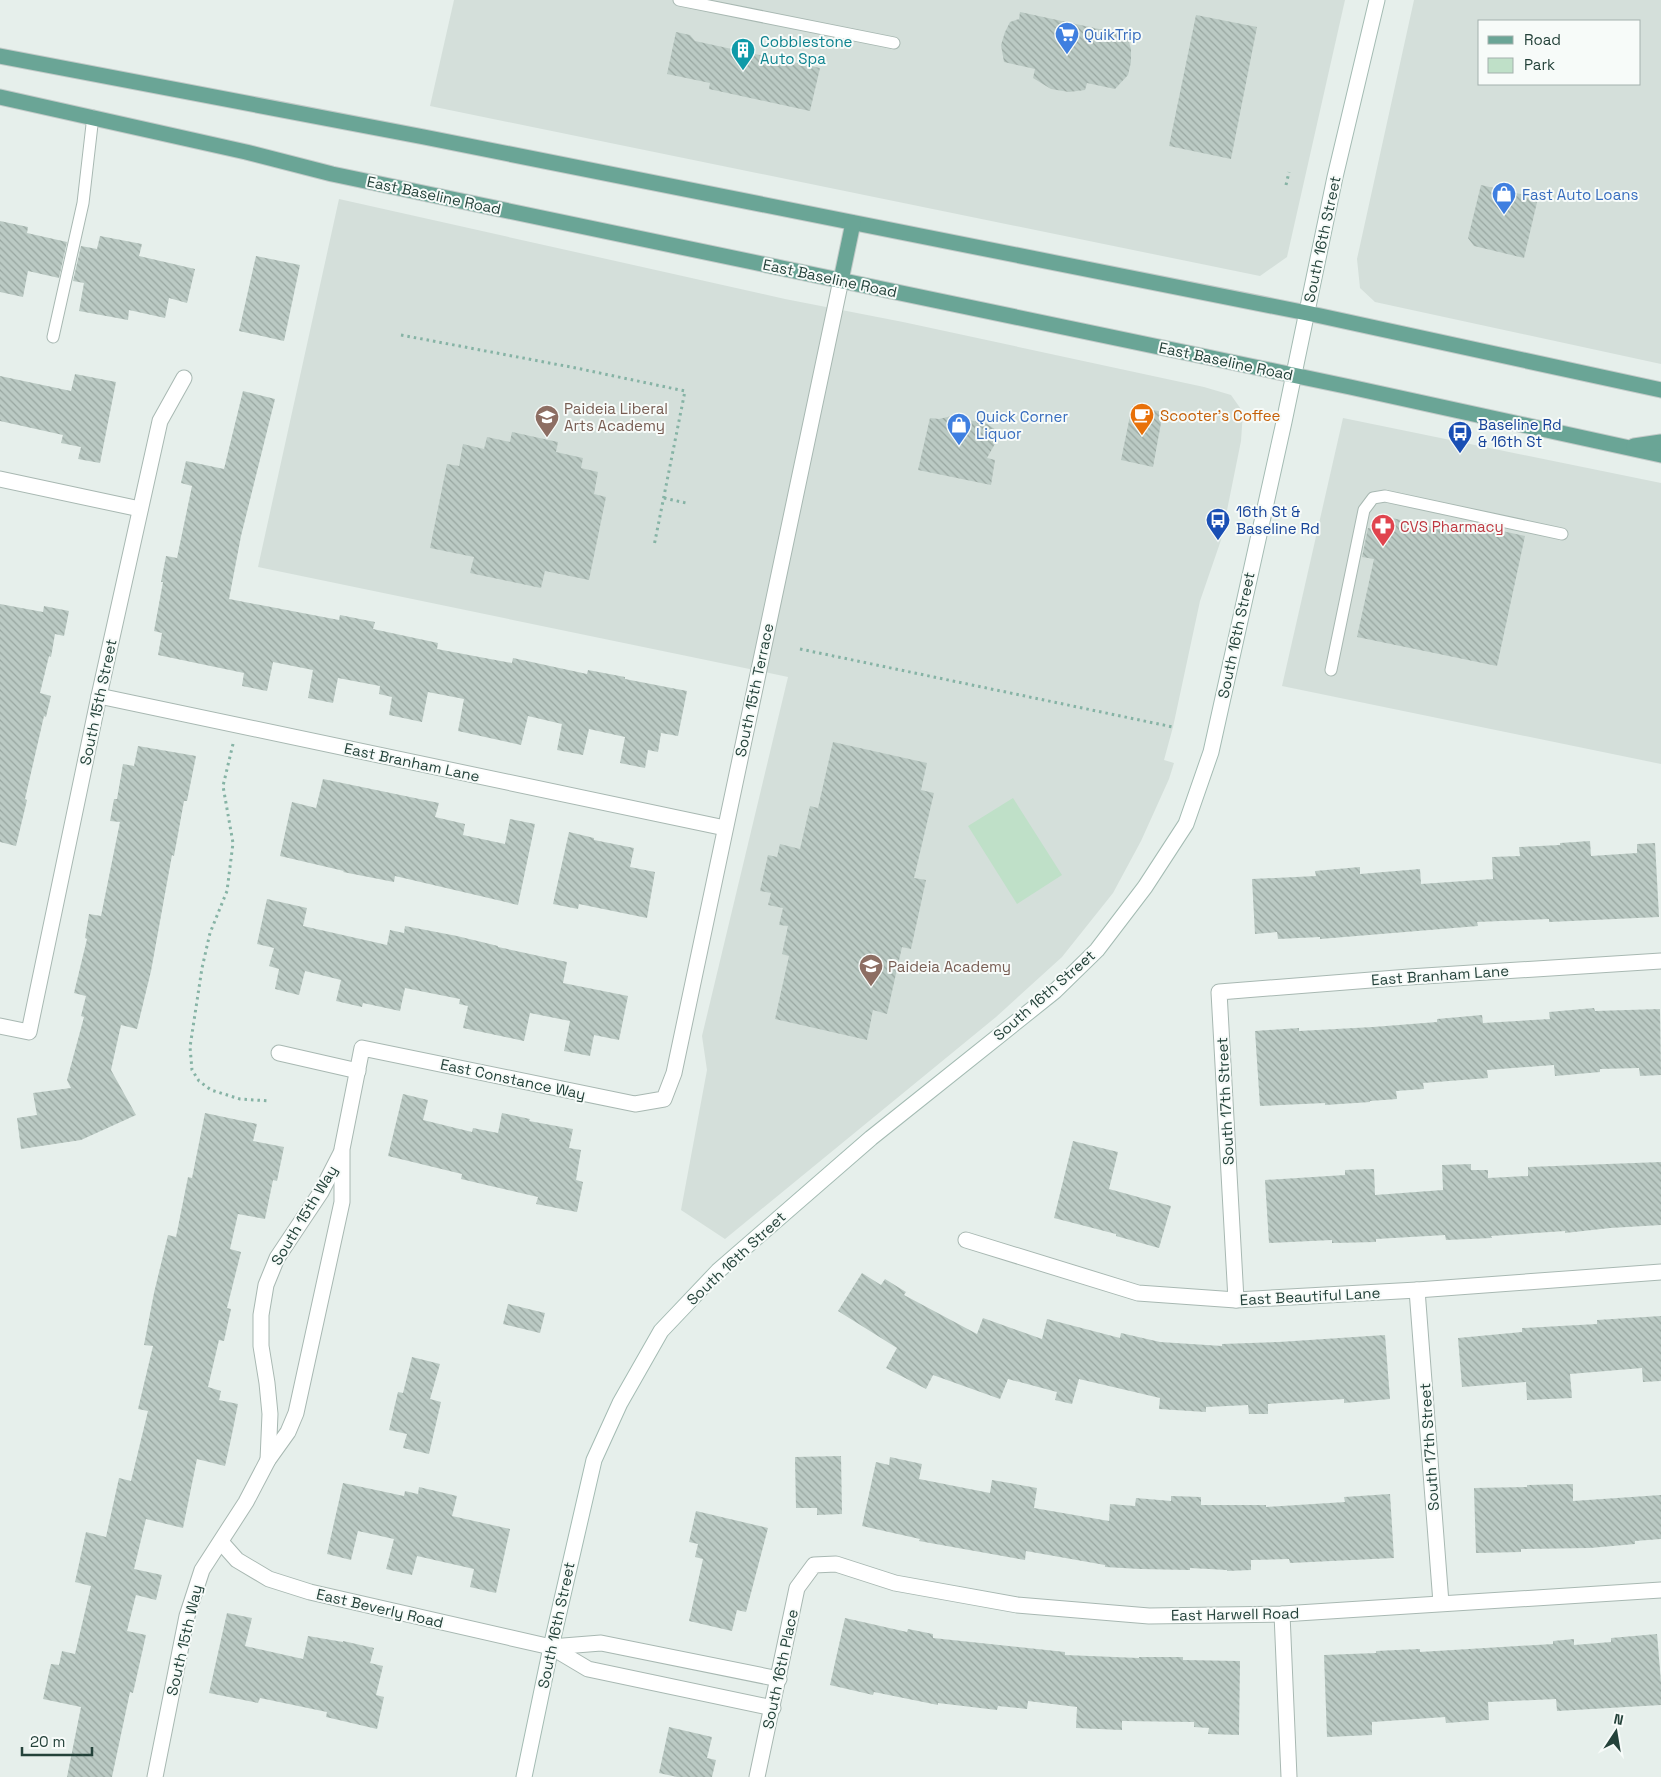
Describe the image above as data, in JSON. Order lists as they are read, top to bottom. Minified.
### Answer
{"streets":{"main road":["East Baseline Road"],"street":["South 16th Street","South 15th Terrace","South 15th Street","East Branham Lane","East Constance Way","South 17th Street","South 15th Way","East Beautiful Lane","East Beverly Road","East Harwell Road","South 16th Place"]},"crossings":[["East Baseline Road","South 16th Street"],["East Baseline Road","South 15th Terrace"],["South 16th Street","East Beverly Road"],["South 15th Terrace","East Branham Lane"],["South 15th Terrace","East Constance Way"],["South 15th Street","East Branham Lane"],["East Branham Lane","South 17th Street"],["East Constance Way","South 15th Way"],["South 17th Street","East Beautiful Lane"],["South 17th Street","East Harwell Road"],["South 15th Way","East Beverly Road"],["East Beverly Road","South 16th Place"],["East Harwell Road","South 16th Place"]],"places":{"supermarket":["QuikTrip"],"building":["Cobblestone Auto Spa"],"shop":["Fast Auto Loans","Quick Corner Liquor"],"cafe":["Scooter's Coffee"],"school or university":["Paideia Liberal Arts Academy","Paideia Academy"],"bus stop":["Baseline Rd & 16th St","16th St & Baseline Rd"],"pharmacy":["CVS Pharmacy"]},"legend":["Road","Park"],"scale_bar":"20 m","north":"top"}
